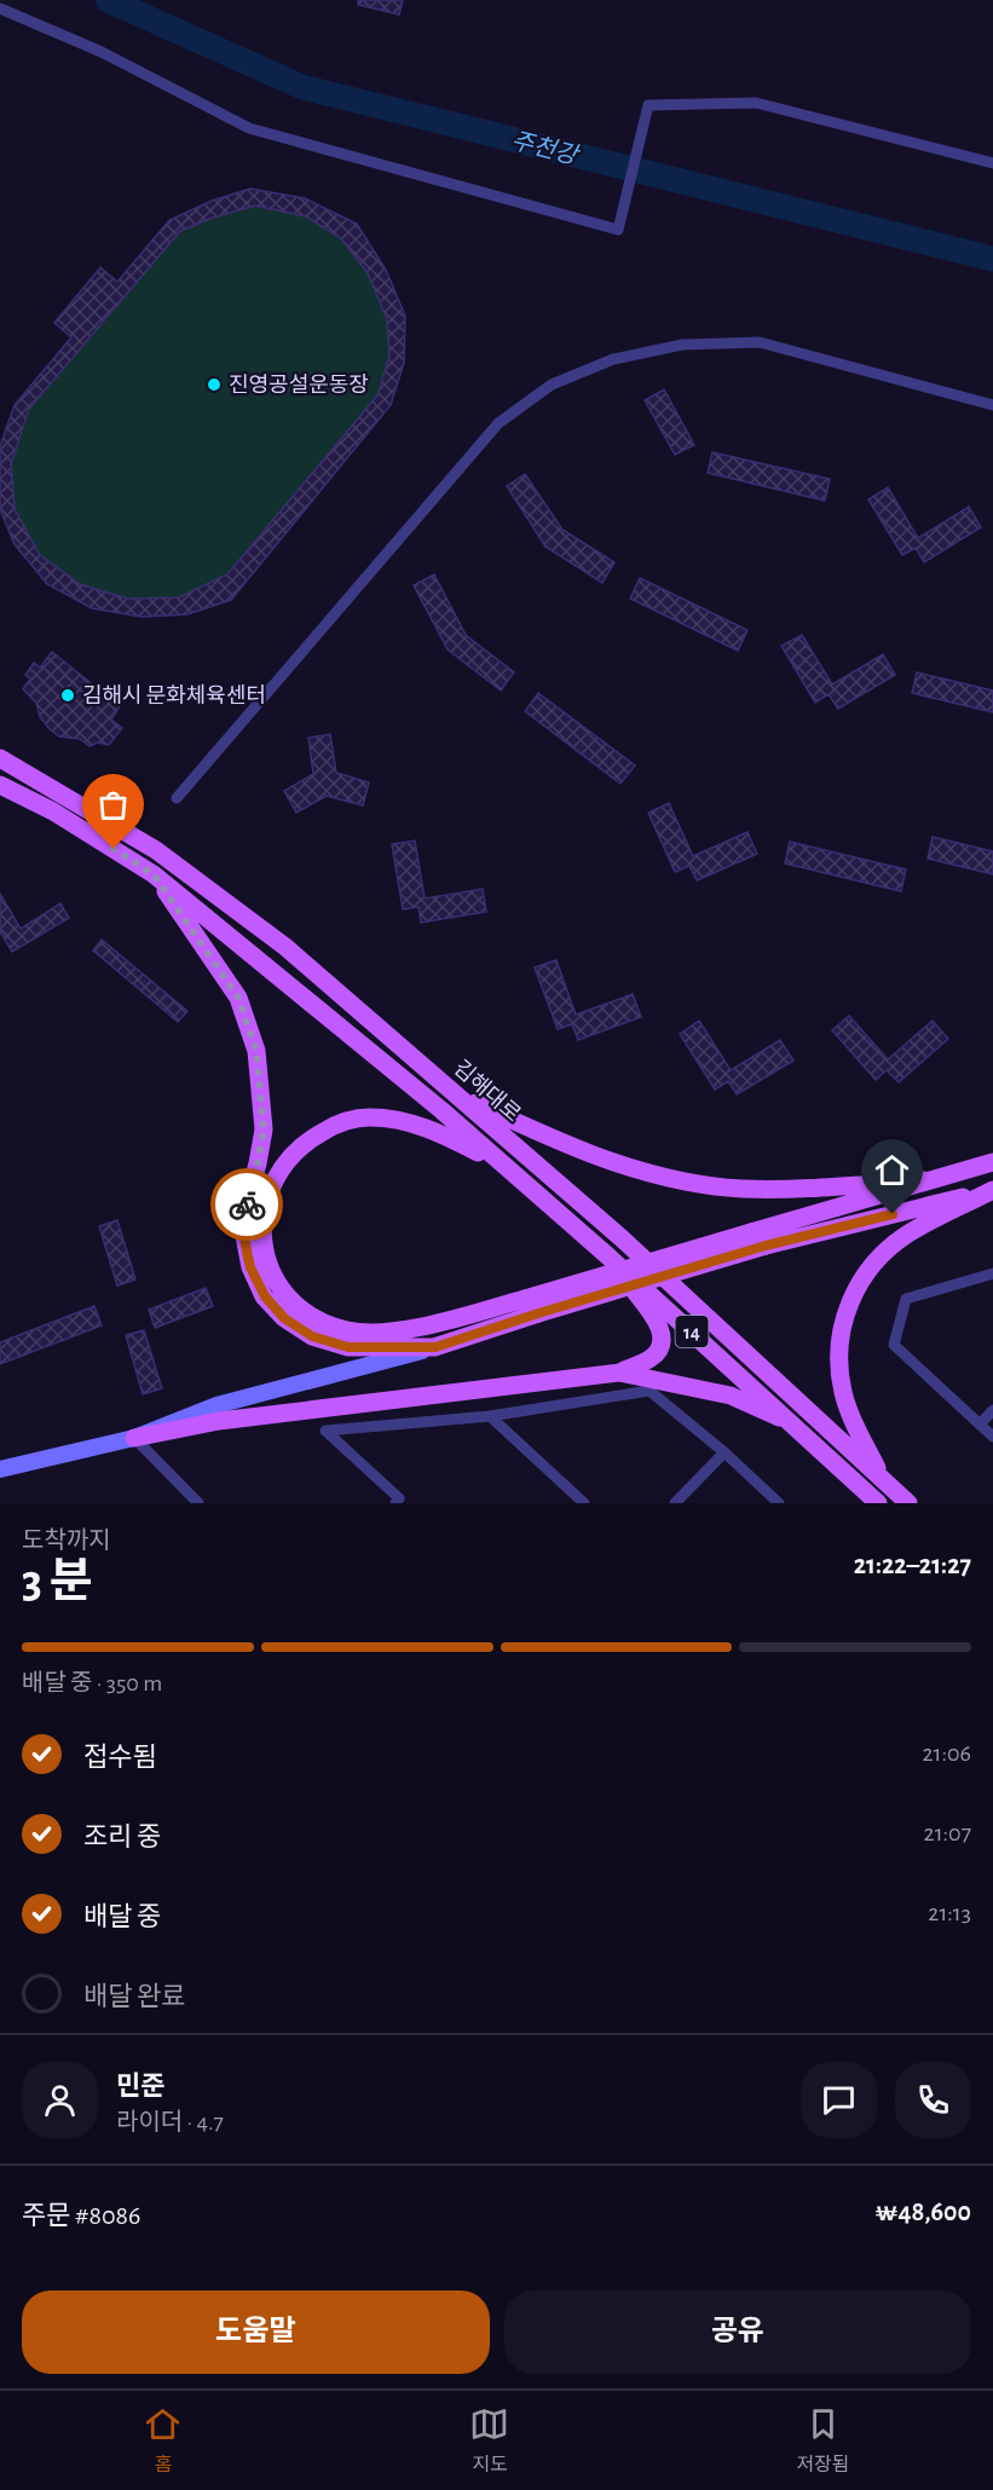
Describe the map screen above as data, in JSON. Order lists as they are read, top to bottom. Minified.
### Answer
{"streets":{"main road":["김해대로","14"]},"water":["주천강"],"places":["진영공설운동장","김해시 문화체육센터"],"page":{"heading":["3 분","도착까지","21:22–21:27"],"panel":["민준","라이더 · 4.7","주문 #8086","₩48,600"],"bar":"배달 중 · 350 m","list":[["접수됨","21:06"],["조리 중","21:07"],["배달 중","21:13"],"배달 완료"],"buttons":["도움말","공유"],"tabs":["홈","지도","저장됨"]}}
